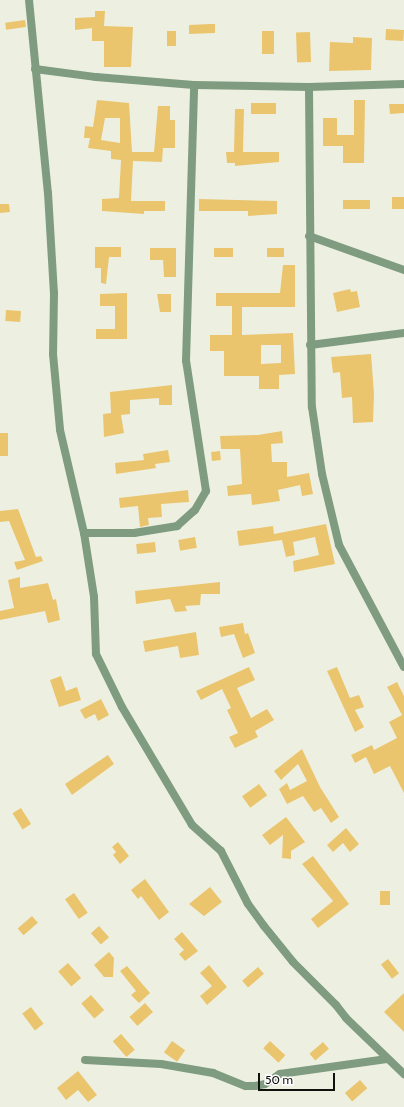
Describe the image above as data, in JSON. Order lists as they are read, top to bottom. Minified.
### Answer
{"scale_bar":"50 m"}
